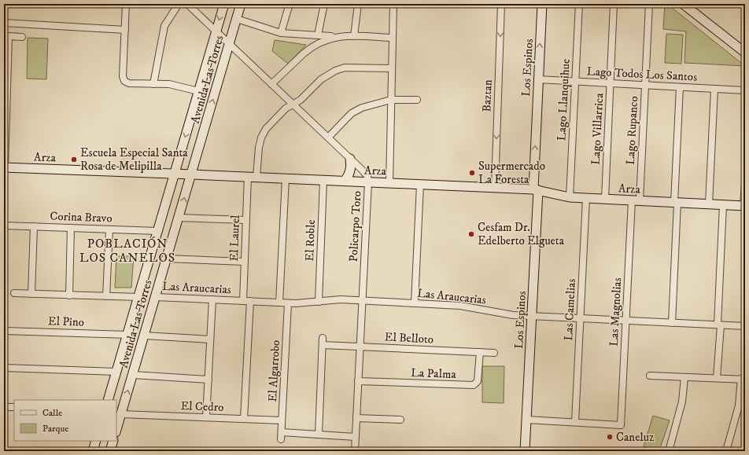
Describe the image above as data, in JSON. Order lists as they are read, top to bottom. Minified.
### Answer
{"streets":{"street":["Los Espinos","Lago Todos Los Santos","Avenida Las Torres","Baztan","Lago Llanquihue","Lago Villarrica","Lago Rupanco","Arza","Corina Bravo","Policarpo Toro","El Laurel","El Roble","Las Araucarias","Las Camelias","Las Magnolias","El Pino","El Belloto","El Algarrobo","La Palma","El Cedro"]},"crossings":[["Los Espinos","Lago Todos Los Santos"],["Los Espinos","Arza"],["Los Espinos","Las Araucarias"],["Lago Todos Los Santos","Lago Llanquihue"],["Lago Todos Los Santos","Lago Villarrica"],["Lago Todos Los Santos","Lago Rupanco"],["Avenida Las Torres","Arza"],["Avenida Las Torres","Corina Bravo"],["Avenida Las Torres","Policarpo Toro"],["Avenida Las Torres","Las Araucarias"],["Avenida Las Torres","El Pino"],["Avenida Las Torres","El Cedro"],["Baztan","Arza"],["Lago Llanquihue","Arza"],["Lago Villarrica","Arza"],["Lago Rupanco","Arza"],["Lago Rupanco","Las Magnolias"],["Arza","Policarpo Toro"],["Arza","El Laurel"],["Arza","El Roble"],["Arza","Las Camelias"],["Arza","Las Magnolias"],["Policarpo Toro","Las Araucarias"],["Policarpo Toro","El Belloto"],["Policarpo Toro","La Palma"],["El Laurel","Las Araucarias"],["El Roble","Las Araucarias"],["Las Araucarias","Las Camelias"],["Las Araucarias","Las Magnolias"],["Las Araucarias","El Algarrobo"],["Las Camelias","Las Magnolias"],["El Belloto","La Palma"],["El Algarrobo","El Cedro"]],"one_way":["Los Espinos","Baztan"],"districts":["POBLACIÓN LOS CANELOS"],"places":["Escuela Especial Santa Rosa de Melipilla","Supermercado La Foresta","Cesfam Dr. Edelberto Elgueta","Caneluz"],"legend":["Calle","Parque"]}
